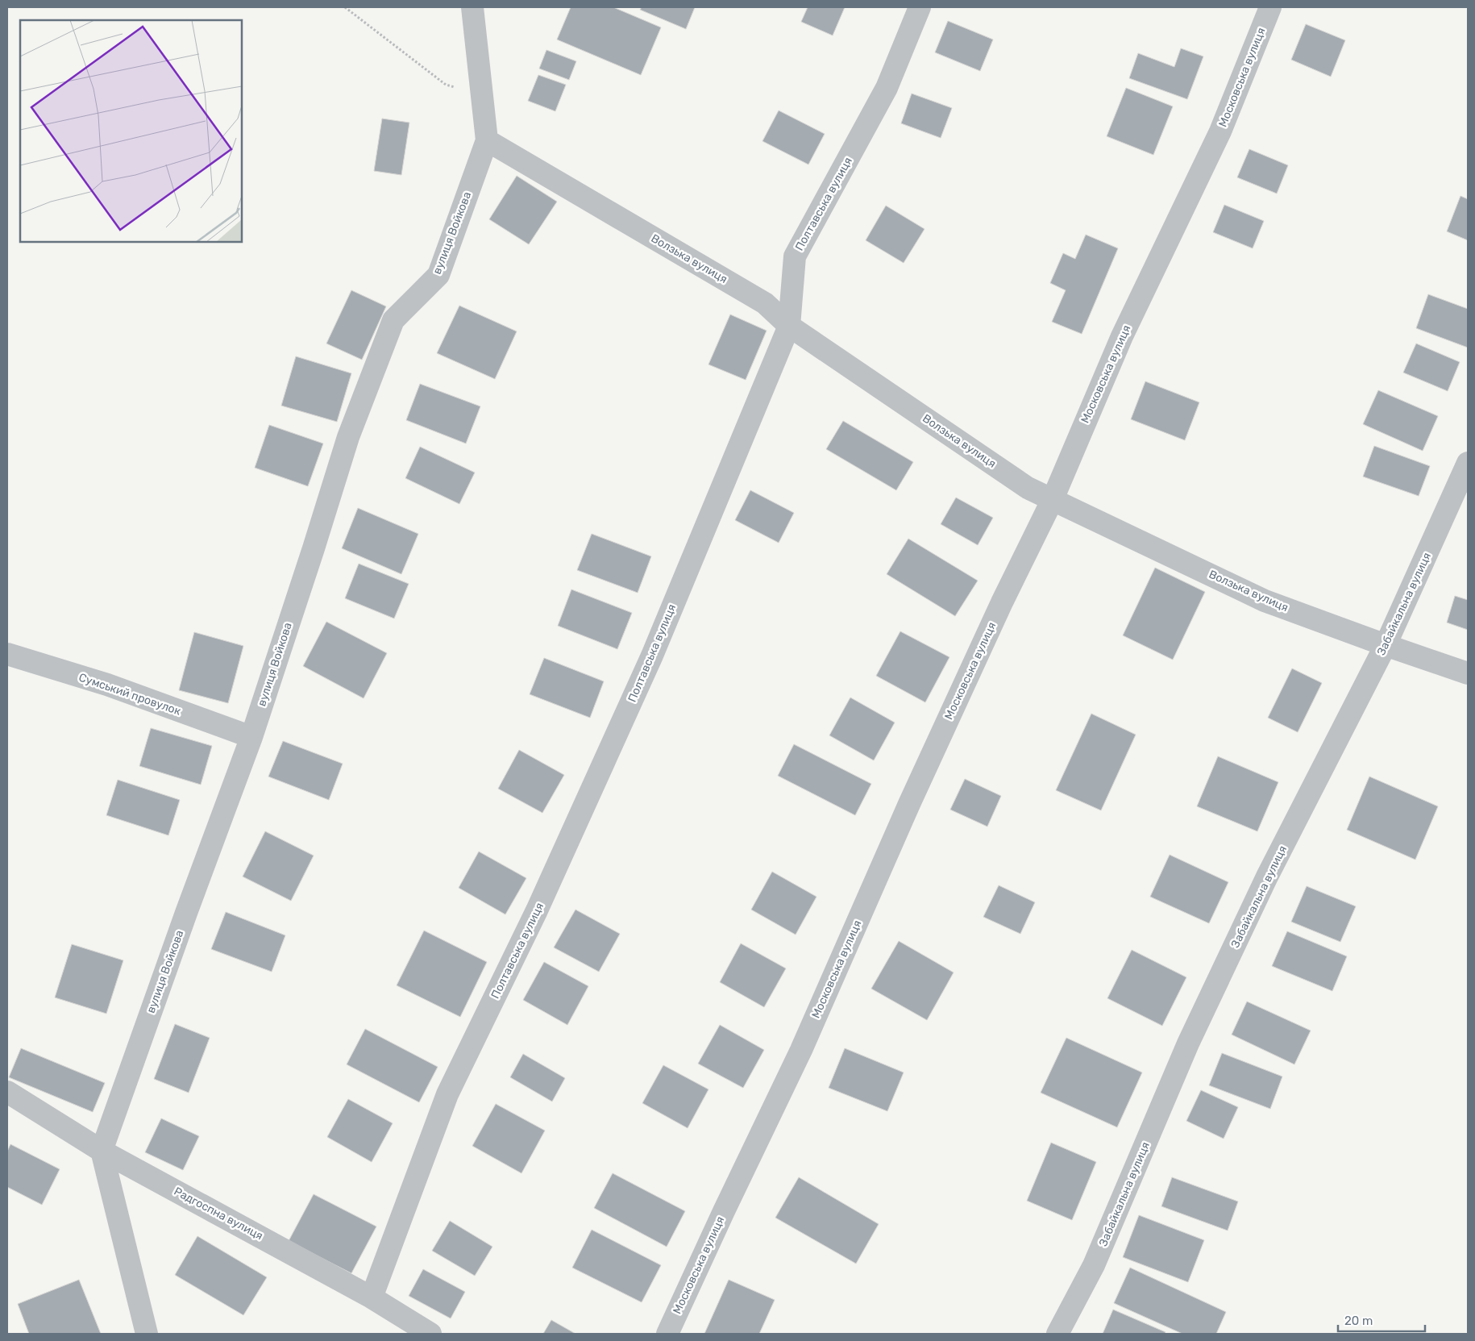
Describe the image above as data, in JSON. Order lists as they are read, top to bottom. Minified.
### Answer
{"streets":{"street":["Московська вулиця","Полтавська вулиця","вулиця Войкова","Волзька вулиця","Забайкальна вулиця","Сумський провулок","Радгоспна вулиця"]},"crossings":[["Московська вулиця","Волзька вулиця"],["Полтавська вулиця","Волзька вулиця"],["Полтавська вулиця","Радгоспна вулиця"],["вулиця Войкова","Волзька вулиця"],["вулиця Войкова","Сумський провулок"],["вулиця Войкова","Радгоспна вулиця"],["Волзька вулиця","Забайкальна вулиця"]],"scale_bar":"20 m"}
